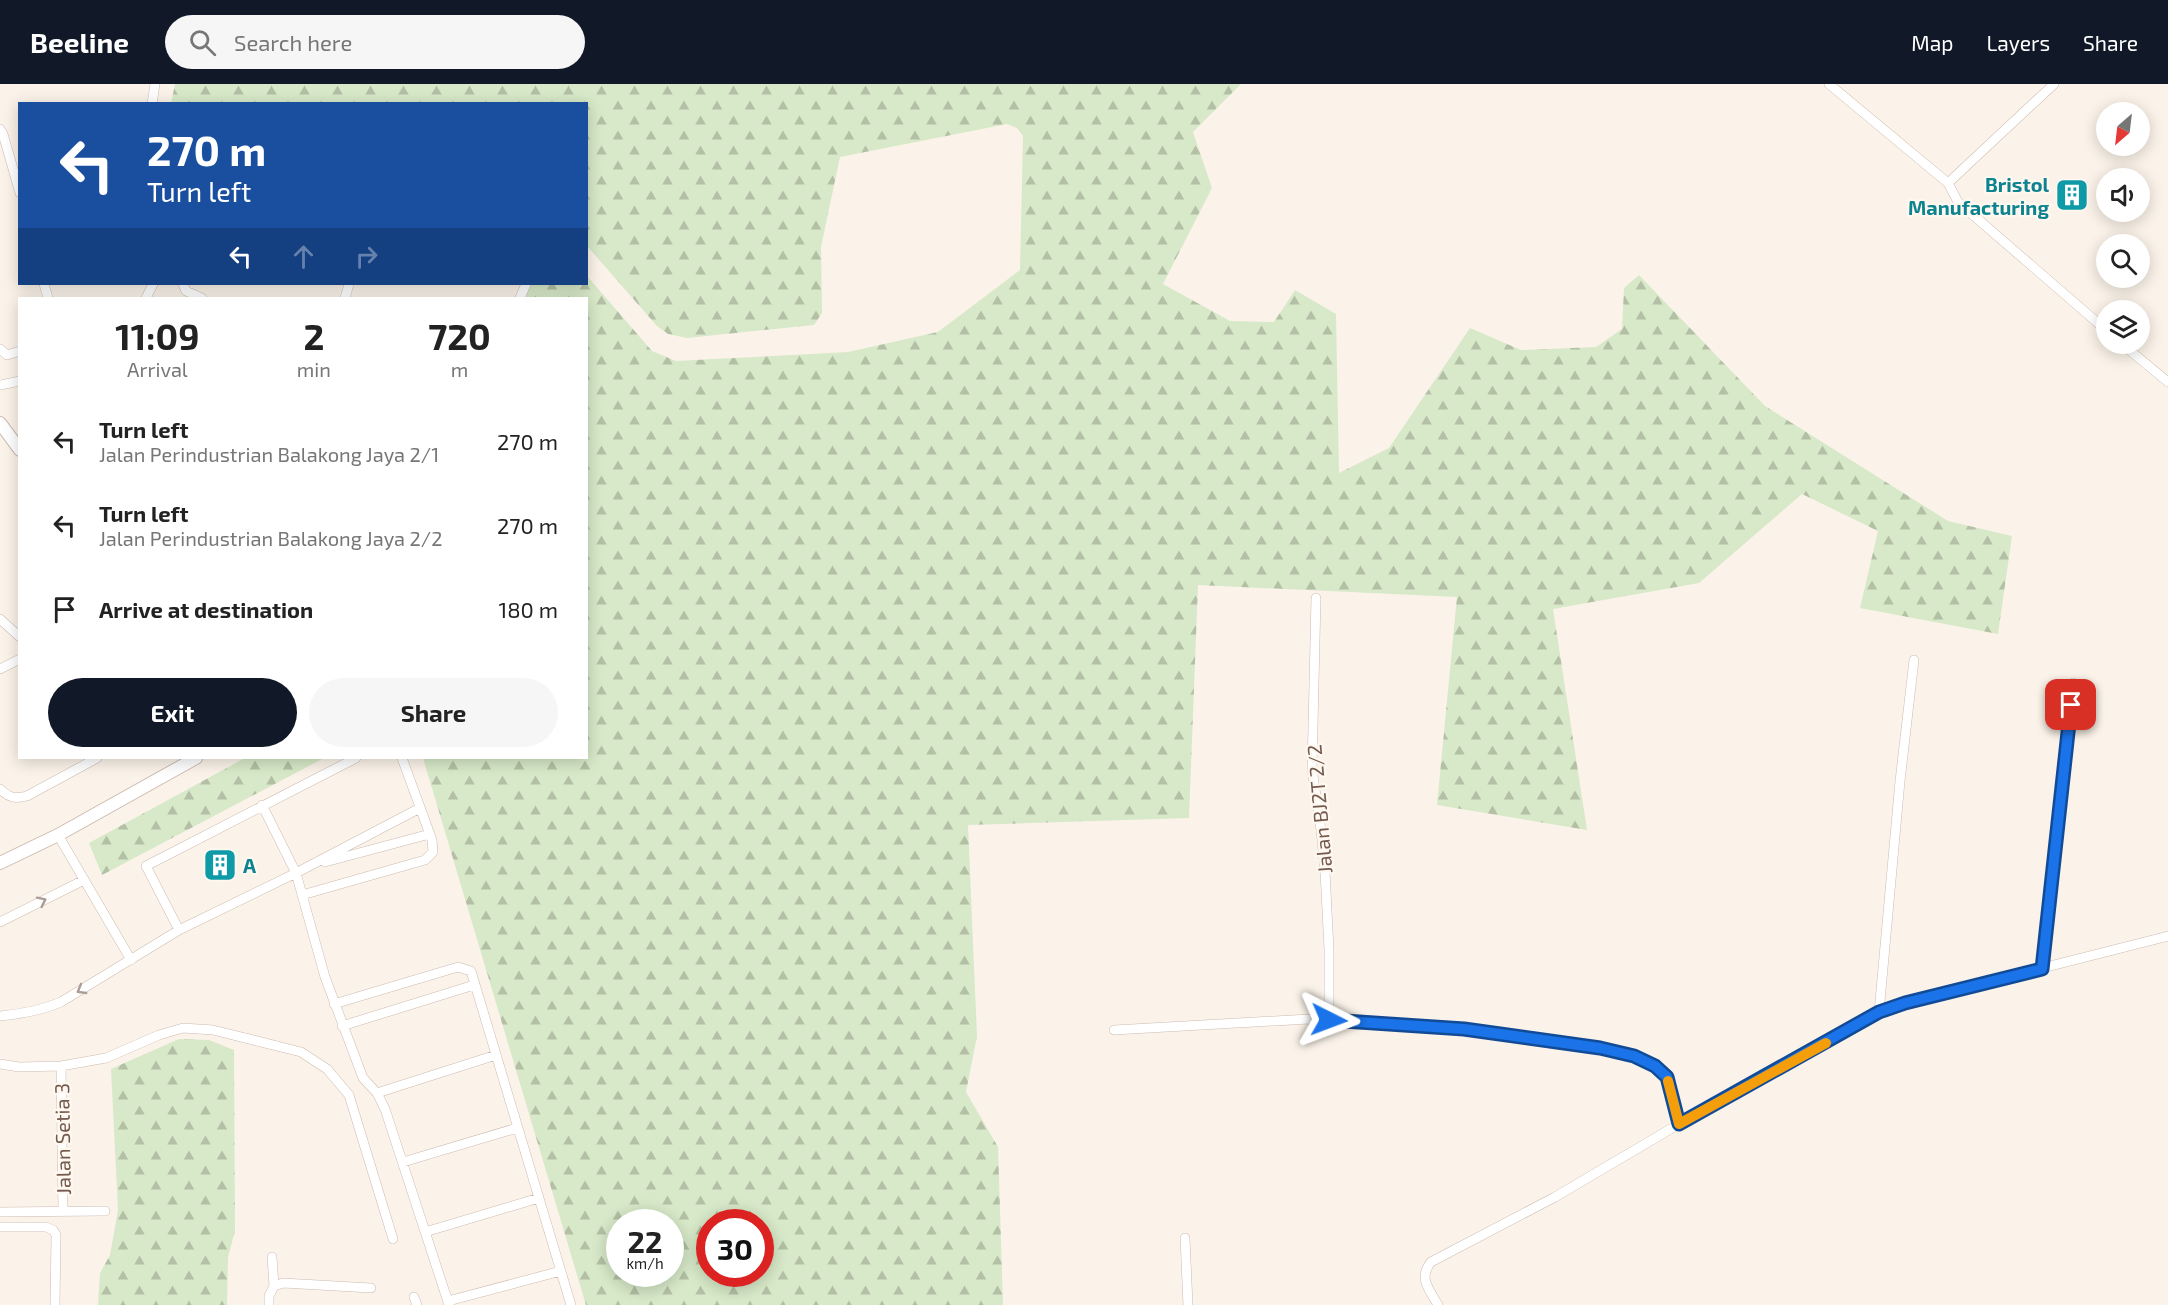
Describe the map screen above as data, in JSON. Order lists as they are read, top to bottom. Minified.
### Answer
{"streets":{"street":["Jalan BJ2T 2/2","Jalan Setia 3"]},"places":{"building":["Bristol Manufacturing","A"]},"north":"bottom left","page":{"header":"Beeline","search":"Search here","nav":["Map","Layers","Share"],"turn":["270 m","Turn left"],"eta":["11:09","Arrival","2","min","720","m"],"list":[{"name":"Turn left","note":"Jalan Perindustrian Balakong Jaya 2/1","value":"270 m"},{"name":"Turn left","note":"Jalan Perindustrian Balakong Jaya 2/2","value":"270 m"},{"name":"Arrive at destination","value":"180 m"}],"buttons":["Exit","Share"],"speed":"22 km/h","limit":"30"}}
